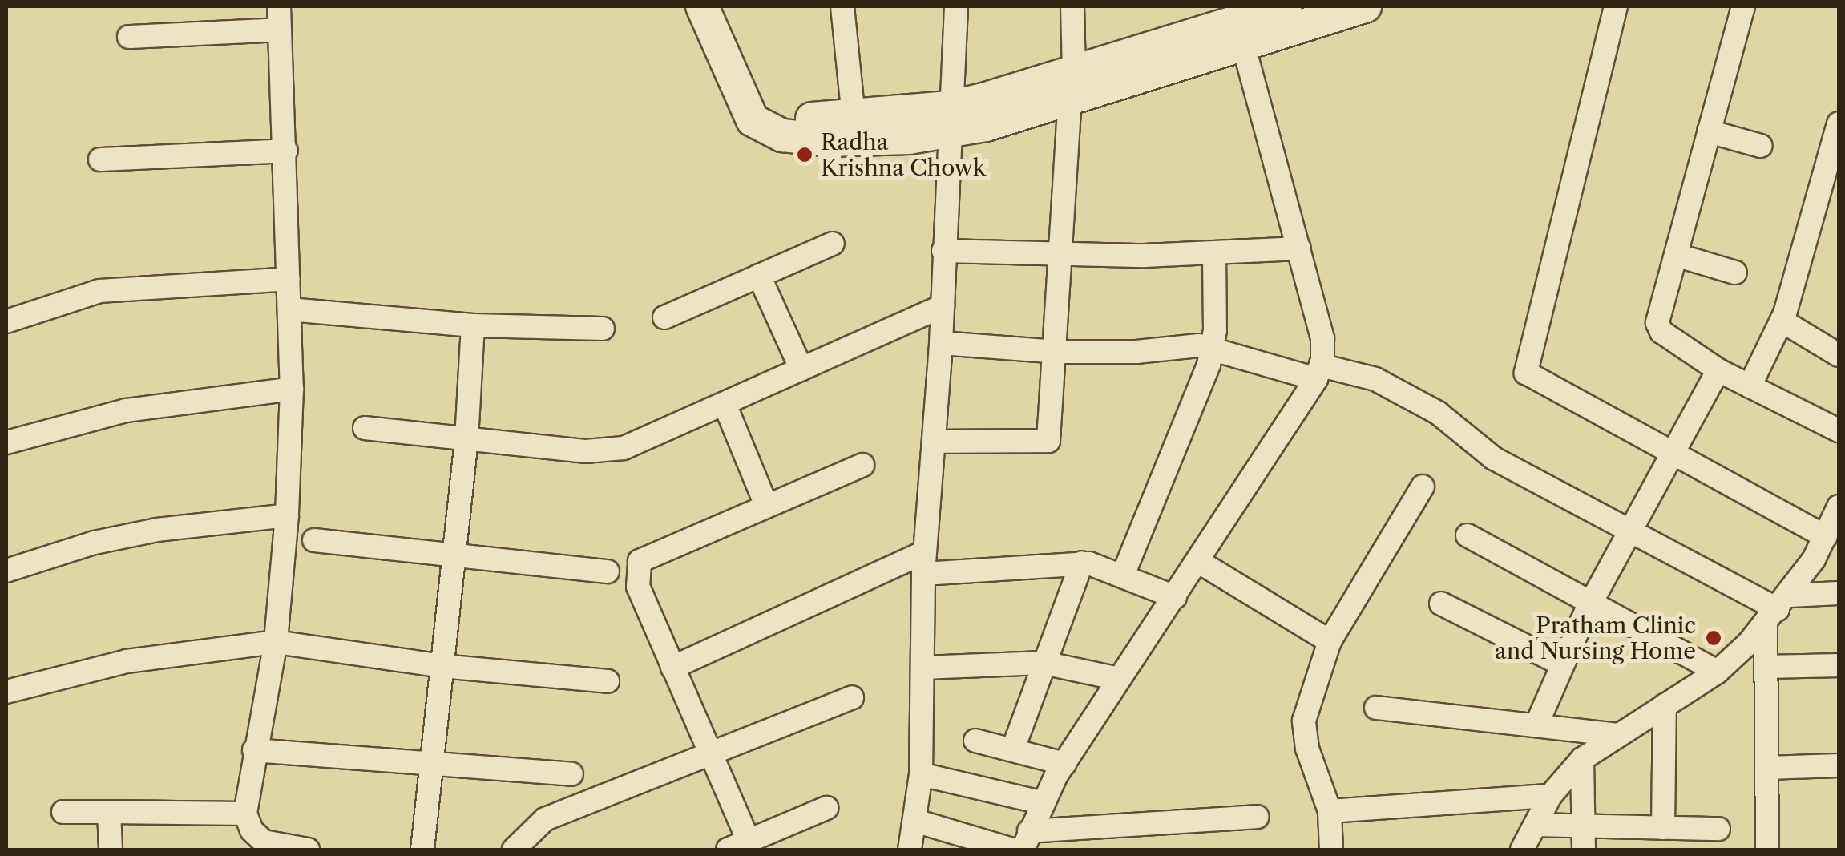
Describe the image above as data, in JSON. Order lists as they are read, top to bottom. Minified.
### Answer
{"places":["Radha Krishna Chowk","Pratham Clinic and Nursing Home"]}
